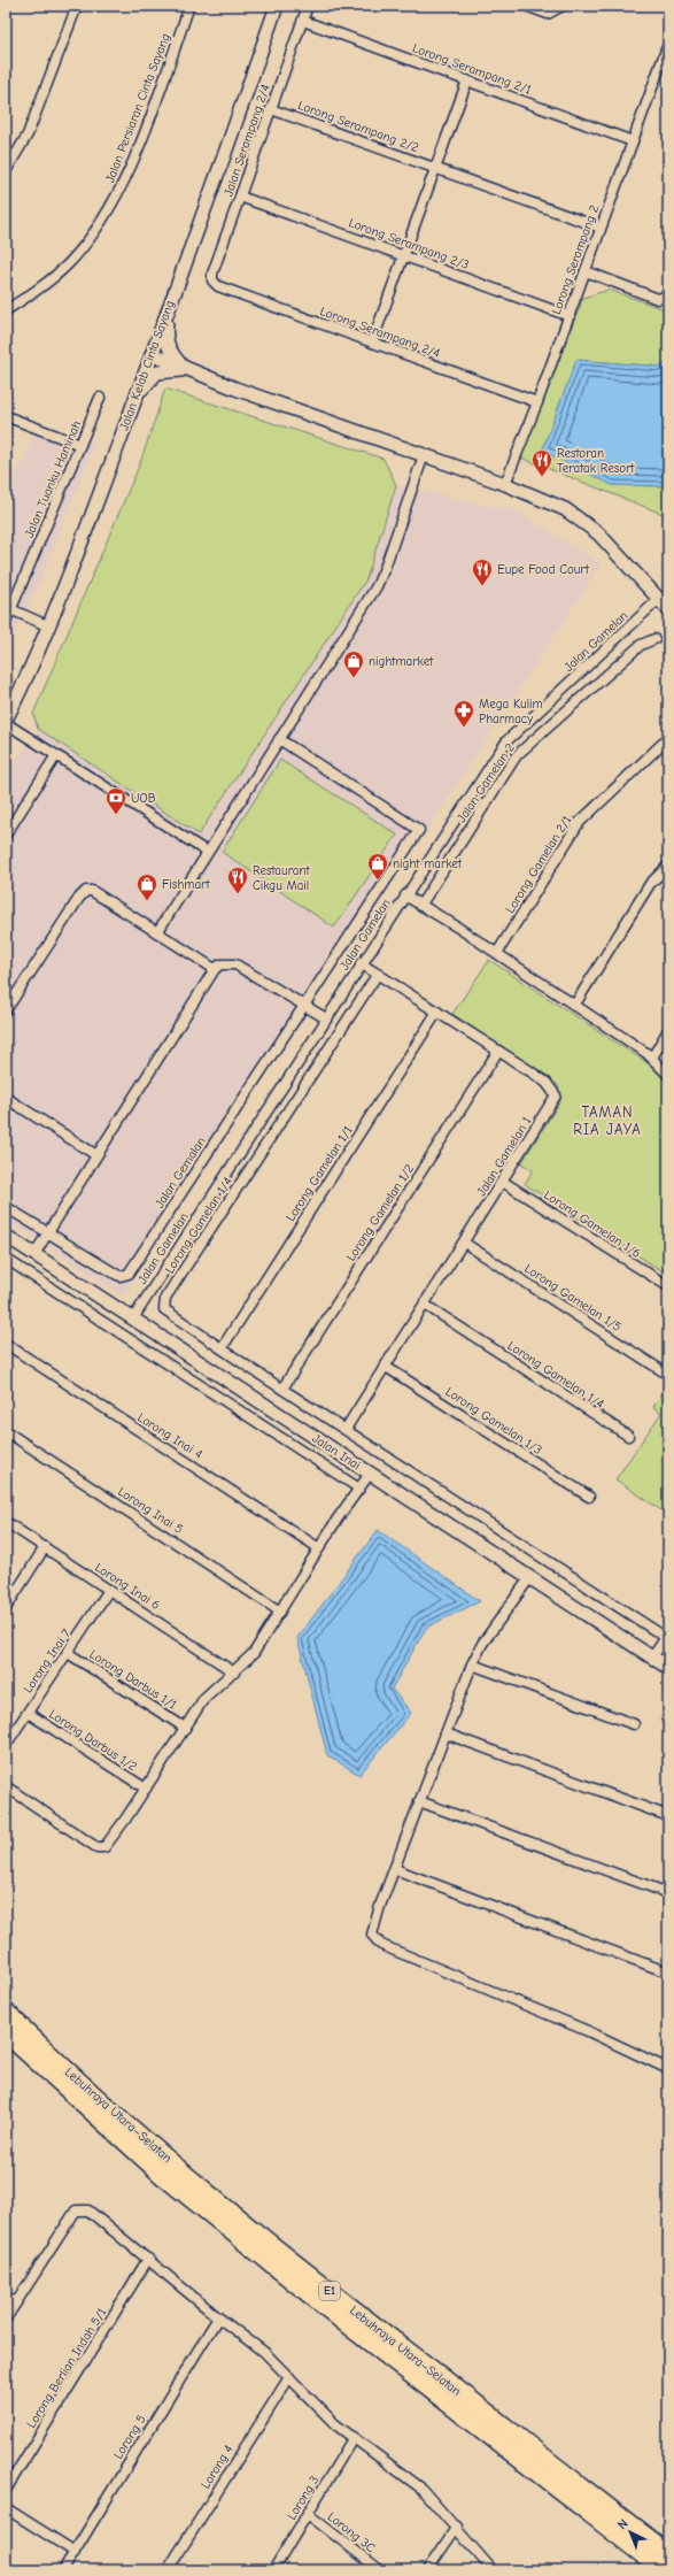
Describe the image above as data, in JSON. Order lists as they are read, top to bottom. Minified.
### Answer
{"streets":{"highway":["Lebuhraya Utara–Selatan","E1"],"main road":["Jalan Kelab Cinta Sayang","Jalan Inai"],"street":["Lorong Serampang 2/1","Jalan Persiaran Cinta Sayang","Lorong Serampang 2/2","Jalan Serampang 2/4","Lorong Serampang 2/3","Lorong Serampang 2","Lorong Serampang 2/4","Jalan Tuanku Haminah","Jalan Gamelan","Jalan Gamelan 2","Lorong Gamelan 2/1","Jalan Gamelan 1","Jalan Gemalan","Lorong Gamelan 1/1","Lorong Gamelan 1/2","Lorong Gamelan 1/6","Lorong Gamelan 1/4","Lorong Gamelan 1/5","Lorong Gamelan 1/3","Lorong Inai 4","Lorong Inai 5","Lorong Inai 6","Lorong Inai 7","Lorong Darbus 1/1","Lorong Darbus 1/2","Lorong Berlian Indah 5/1","Lorong 5","Lorong 4","Lorong 3","Lorong 3C"]},"crossings":[["Lorong Serampang 2/1","Jalan Serampang 2/4"],["Lorong Serampang 2/1","Lorong Serampang 2"],["Lorong Serampang 2/2","Jalan Serampang 2/4"],["Lorong Serampang 2/2","Lorong Serampang 2"],["Jalan Serampang 2/4","Lorong Serampang 2/3"],["Jalan Serampang 2/4","Lorong Serampang 2/4"],["Lorong Serampang 2/3","Lorong Serampang 2"],["Lorong Serampang 2","Lorong Serampang 2/4"],["Jalan Gamelan","Jalan Gamelan 1"],["Jalan Gamelan","Jalan Inai"],["Jalan Gamelan 1","Lorong Gamelan 1/1"],["Jalan Gamelan 1","Lorong Gamelan 1/2"],["Jalan Gamelan 1","Lorong Gamelan 1/6"],["Jalan Gamelan 1","Lorong Gamelan 1/4"],["Jalan Gamelan 1","Lorong Gamelan 1/5"],["Jalan Gamelan 1","Lorong Gamelan 1/3"],["Lorong Gamelan 1/1","Lorong Gamelan 1/4"],["Lorong Gamelan 1/2","Lorong Gamelan 1/4"],["Lorong Inai 6","Lorong Inai 7"],["Lorong Inai 7","Lorong Darbus 1/1"],["Lorong Inai 7","Lorong Darbus 1/2"],["Lorong 3","Lorong 3C"]],"districts":["TAMAN RIA JAYA"],"places":{"restaurant":["Restoran Teratak Resort","Eupe Food Court","Restaurant Cikgu Mail"],"shop":["nightmarket","night market","Fishmart"],"pharmacy":["Mega Kulim Pharmacy"],"bank":["UOB"]},"north":"top left"}
